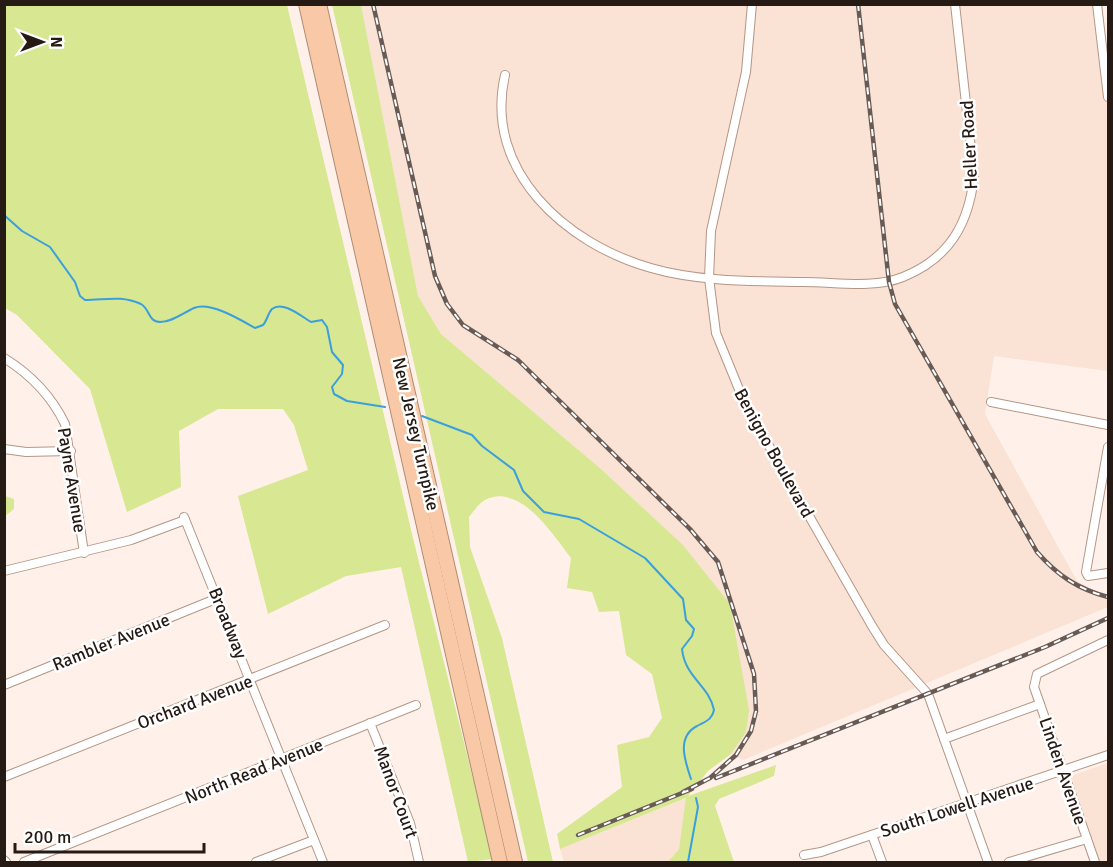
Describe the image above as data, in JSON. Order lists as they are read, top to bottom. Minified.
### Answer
{"streets":{"highway":["New Jersey Turnpike"],"street":["Heller Road","Benigno Boulevard","Payne Avenue","Broadway","Rambler Avenue","Orchard Avenue","North Read Avenue","Linden Avenue","Manor Court","South Lowell Avenue"]},"crossings":[["Heller Road","Benigno Boulevard"],["Benigno Boulevard","South Lowell Avenue"],["Payne Avenue","Broadway"],["Broadway","Rambler Avenue"],["Broadway","Orchard Avenue"],["Broadway","North Read Avenue"],["North Read Avenue","Manor Court"],["Linden Avenue","South Lowell Avenue"]],"scale_bar":"200 m","north":"right"}
